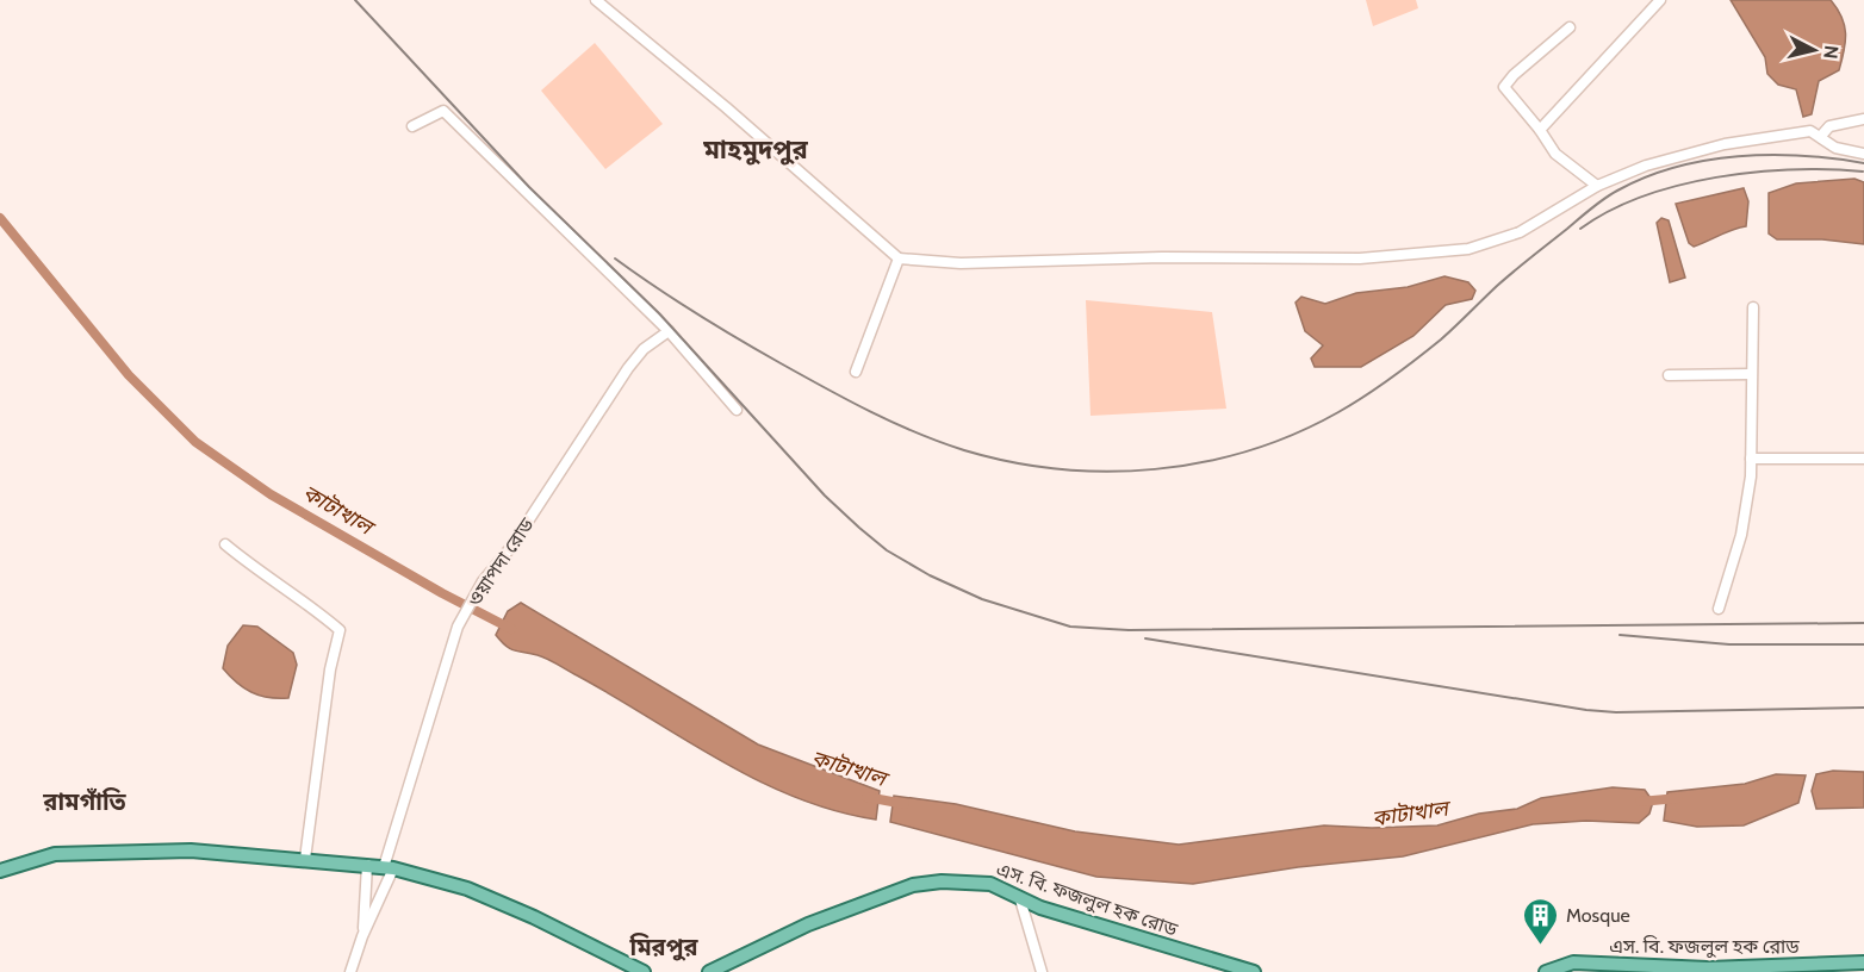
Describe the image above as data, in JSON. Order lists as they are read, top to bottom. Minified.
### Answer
{"streets":{"main road":["এস. বি. ফজলুল হক রোড"],"street":["ওয়াপদা রোড"]},"districts":["মাহমুদপুর","রামগাঁতি","মিরপুর"],"water":["কাটাখাল"],"places":{"building":["Mosque"]},"north":"right"}
